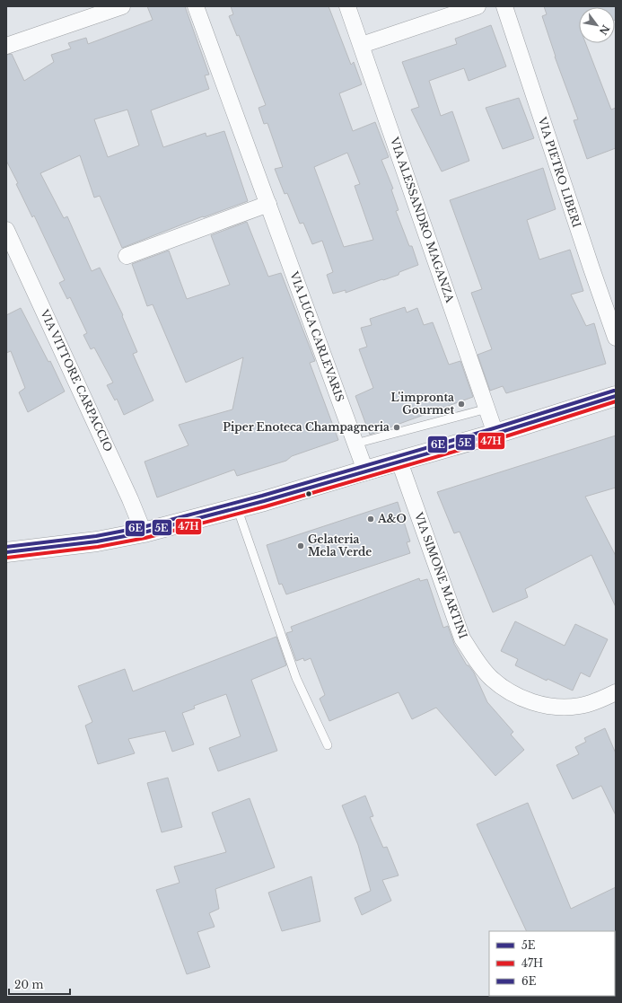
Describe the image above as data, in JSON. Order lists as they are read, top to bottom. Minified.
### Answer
{"streets":{"street":["VIA PIETRO LIBERI","VIA ALESSANDRO MAGANZA","VIA LUCA CARLEVARIS","VIA VITTORE CARPACCIO","VIA SIMONE MARTINI"]},"places":["L'impronta Gourmet","Piper Enoteca Champagneria","A&O","Gelateria Mela Verde"],"lines":["transit line 6E","transit line 5E","transit line 47H"],"legend":["5E","47H","6E"],"scale_bar":"20 m","north":"bottom right"}
